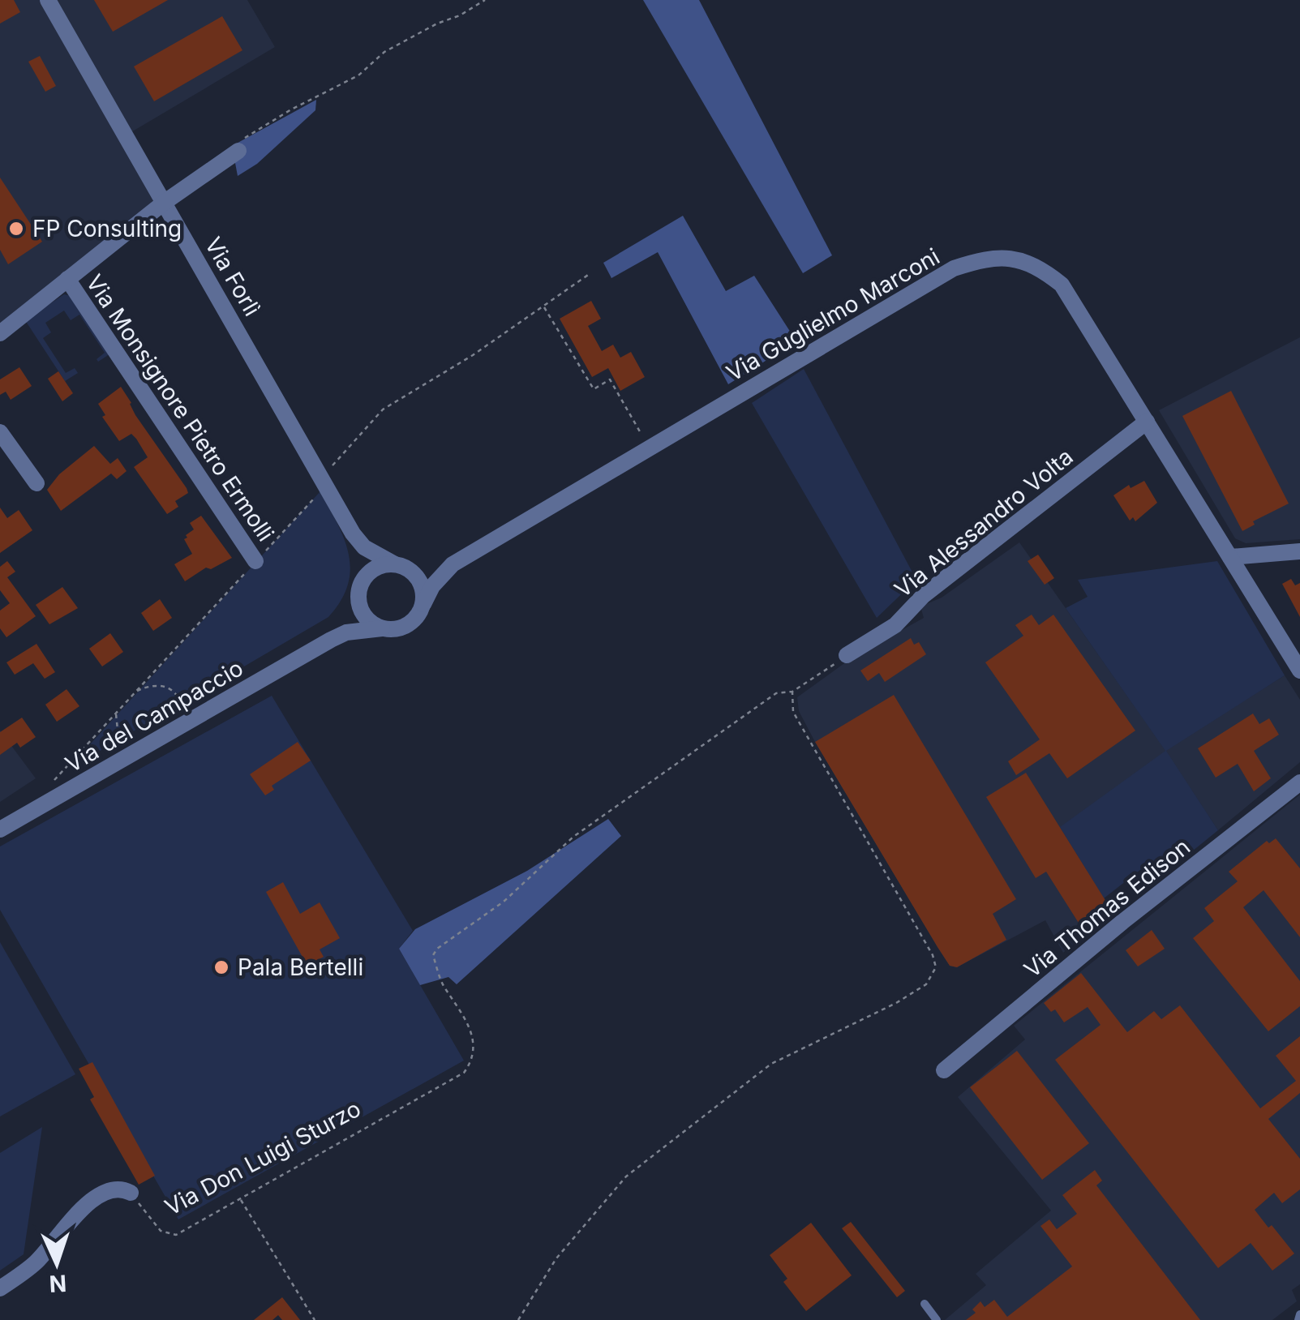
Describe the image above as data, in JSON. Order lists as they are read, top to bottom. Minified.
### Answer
{"streets":{"street":["Via Forlì","Via Guglielmo Marconi","Via Monsignore Pietro Ermolli","Via Alessandro Volta","Via del Campaccio","Via Thomas Edison","Via Don Luigi Sturzo"]},"crossings":[["Via Forlì","Via Guglielmo Marconi"],["Via Forlì","Via del Campaccio"],["Via Guglielmo Marconi","Via Alessandro Volta"],["Via Guglielmo Marconi","Via del Campaccio"]],"places":["FP Consulting","Pala Bertelli"],"north":"bottom"}
